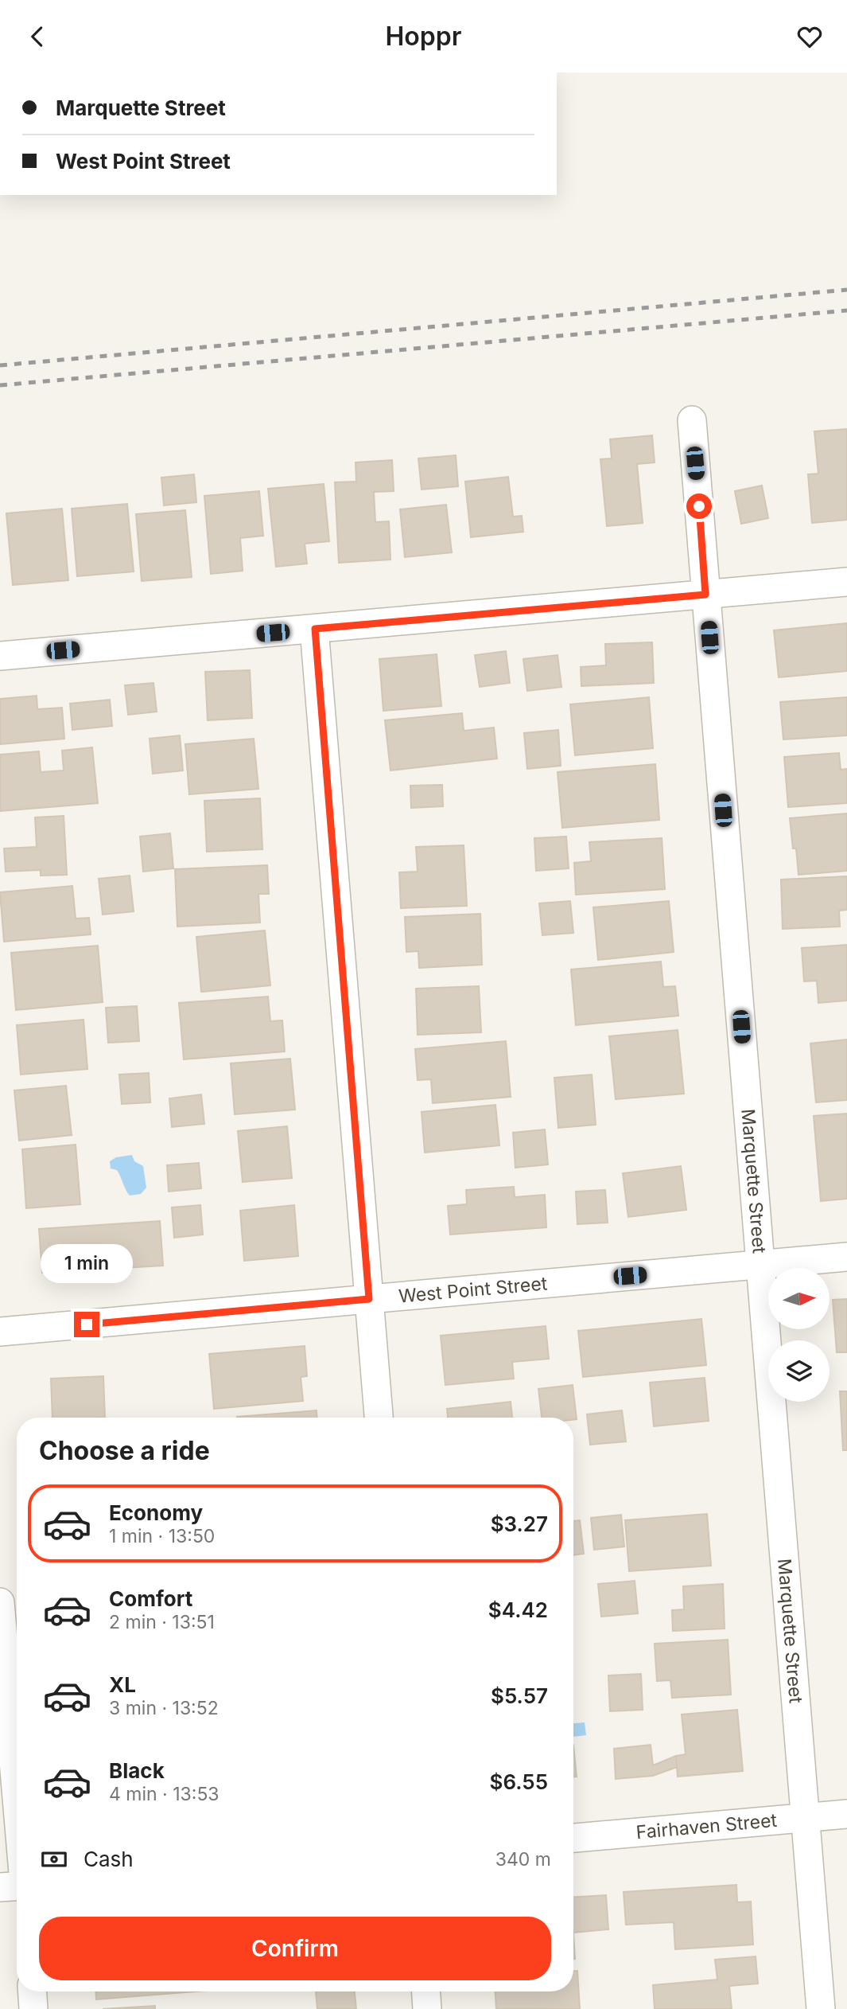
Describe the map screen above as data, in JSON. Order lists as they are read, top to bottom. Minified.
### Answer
{"streets":{"street":["Marquette Street","West Point Street","Fairhaven Street"]},"crossings":[["Marquette Street","West Point Street"],["Marquette Street","Fairhaven Street"]],"north":"right","page":{"header":"Hoppr","banner":["Marquette Street","West Point Street"],"bubble":"1 min","heading":"Choose a ride","list":[{"name":"Economy","note":"1 min · 13:50","value":"$3.27"},{"name":"Comfort","note":"2 min · 13:51","value":"$4.42"},{"name":"XL","note":"3 min · 13:52","value":"$5.57"},{"name":"Black","note":"4 min · 13:53","value":"$6.55"}],"pay":["Cash","340 m"],"buttons":"Confirm"}}
